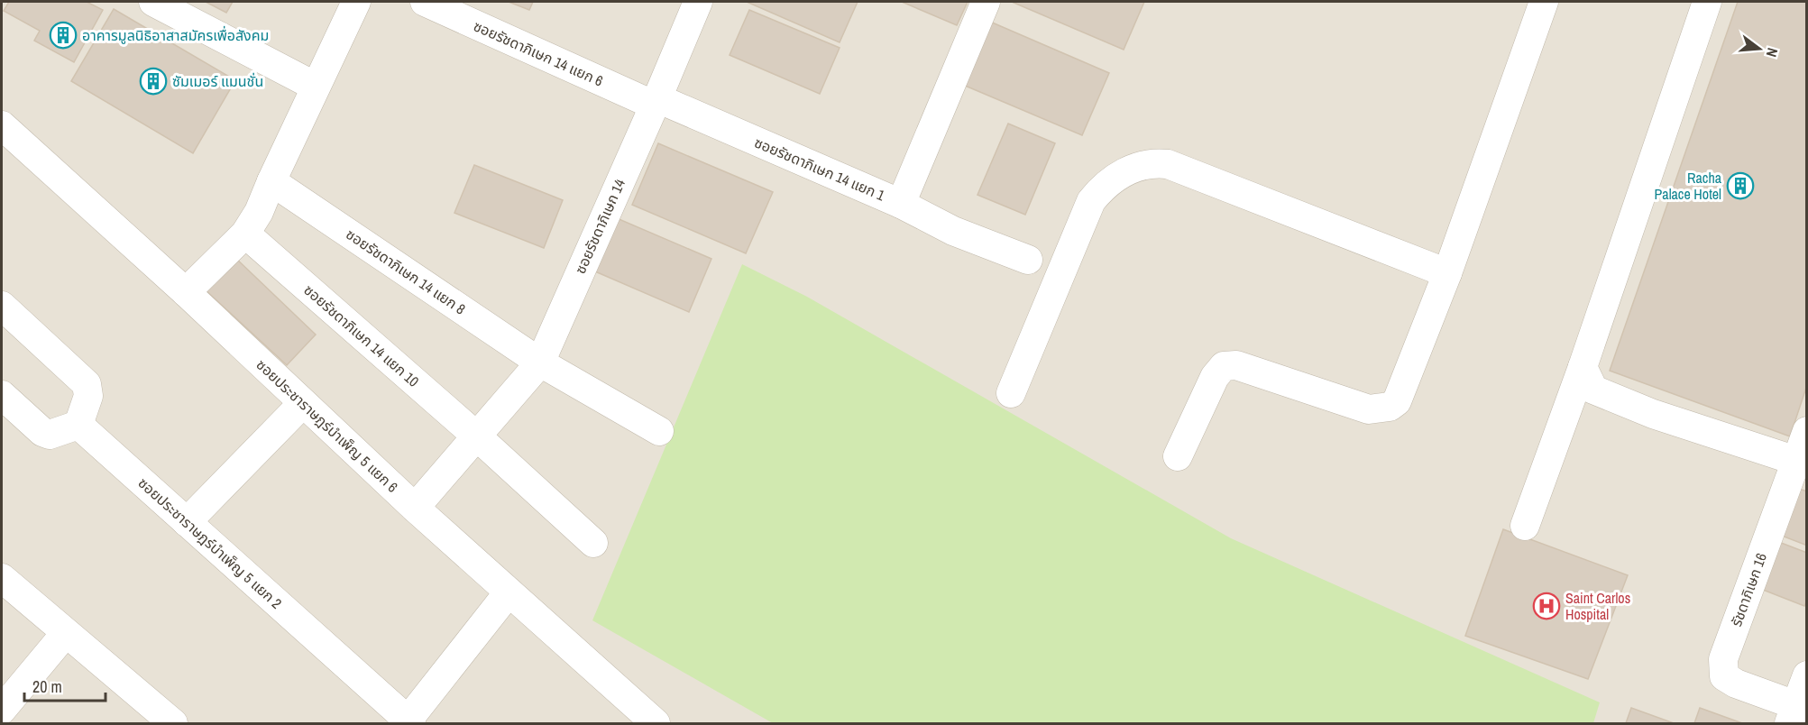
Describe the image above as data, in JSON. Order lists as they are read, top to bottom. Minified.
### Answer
{"streets":{"street":["ซอยรัชดาภิเษก 14 แยก 6","ซอยรัชดาภิเษก 14 แยก 1","ซอยรัชดาภิเษก 14","ซอยรัชดาภิเษก 14 แยก 8","ซอยรัชดาภิเษก 14 แยก 10","ซอยประชาราษฎร์บำเพ็ญ 5 แยก 6","ซอยประชาราษฎร์บำเพ็ญ 5 แยก 2","รัชดาภิเษก 16"]},"crossings":[["ซอยรัชดาภิเษก 14 แยก 6","ซอยรัชดาภิเษก 14 แยก 1"],["ซอยรัชดาภิเษก 14 แยก 6","ซอยรัชดาภิเษก 14"],["ซอยรัชดาภิเษก 14 แยก 1","ซอยรัชดาภิเษก 14"],["ซอยรัชดาภิเษก 14","ซอยรัชดาภิเษก 14 แยก 8"],["ซอยรัชดาภิเษก 14","ซอยรัชดาภิเษก 14 แยก 10"],["ซอยรัชดาภิเษก 14","ซอยประชาราษฎร์บำเพ็ญ 5 แยก 6"]],"places":{"building":["อาคารมูลนิธิอาสาสมัครเพื่อสังคม","ซัมเมอร์ แมนชั่น","Racha Palace Hotel"],"hospital":["Saint Carlos Hospital"]},"scale_bar":"20 m","north":"right"}
